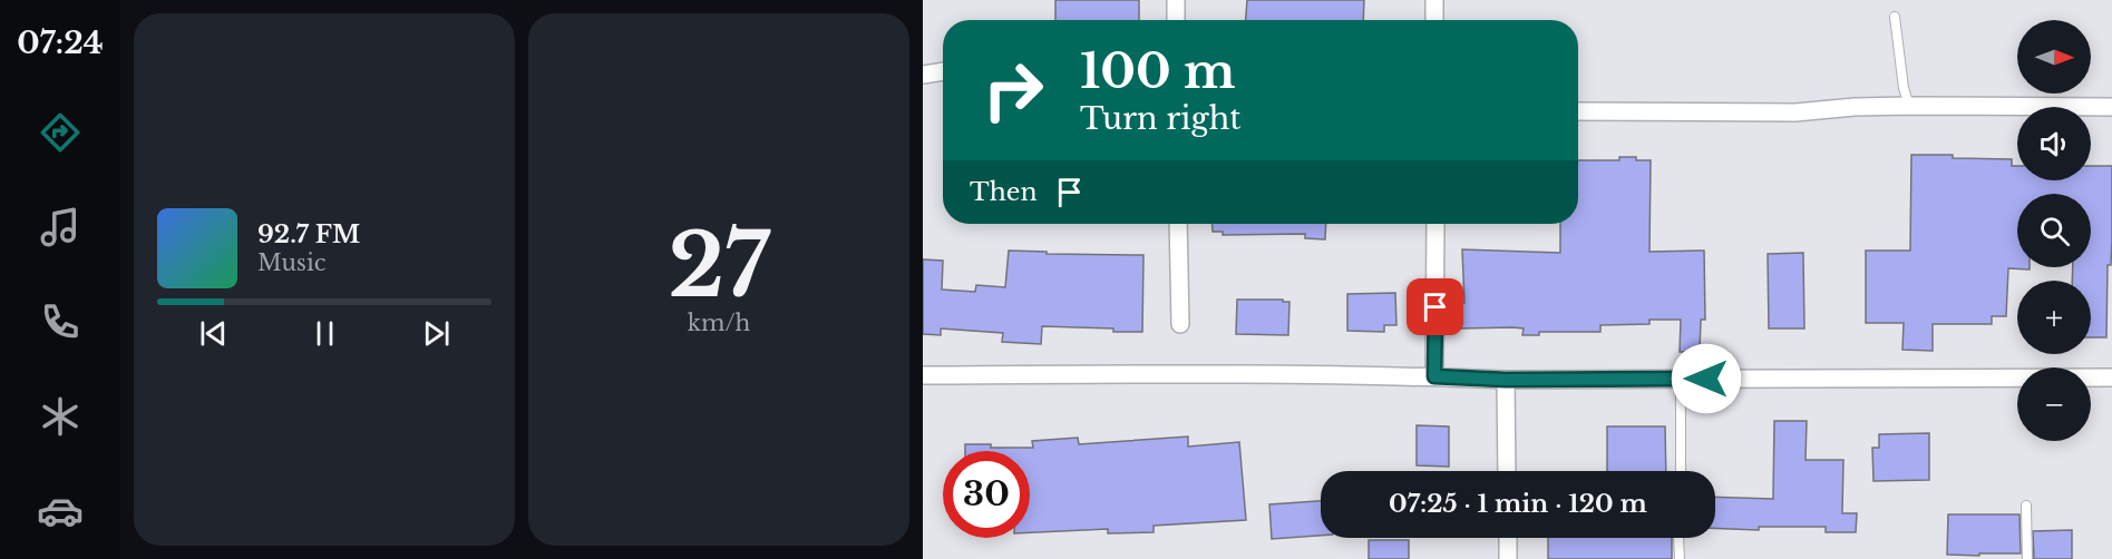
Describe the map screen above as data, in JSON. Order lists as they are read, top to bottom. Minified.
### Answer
{"north":"right","page":{"tabs":"07:24","tile":["27","km/h"],"map_buttons":["+","−"],"turn":["100 m","Turn right"],"then":"Then","song":["92.7 FM","Music"],"limit":"30","trip":"07:25 · 1 min · 120 m"}}
